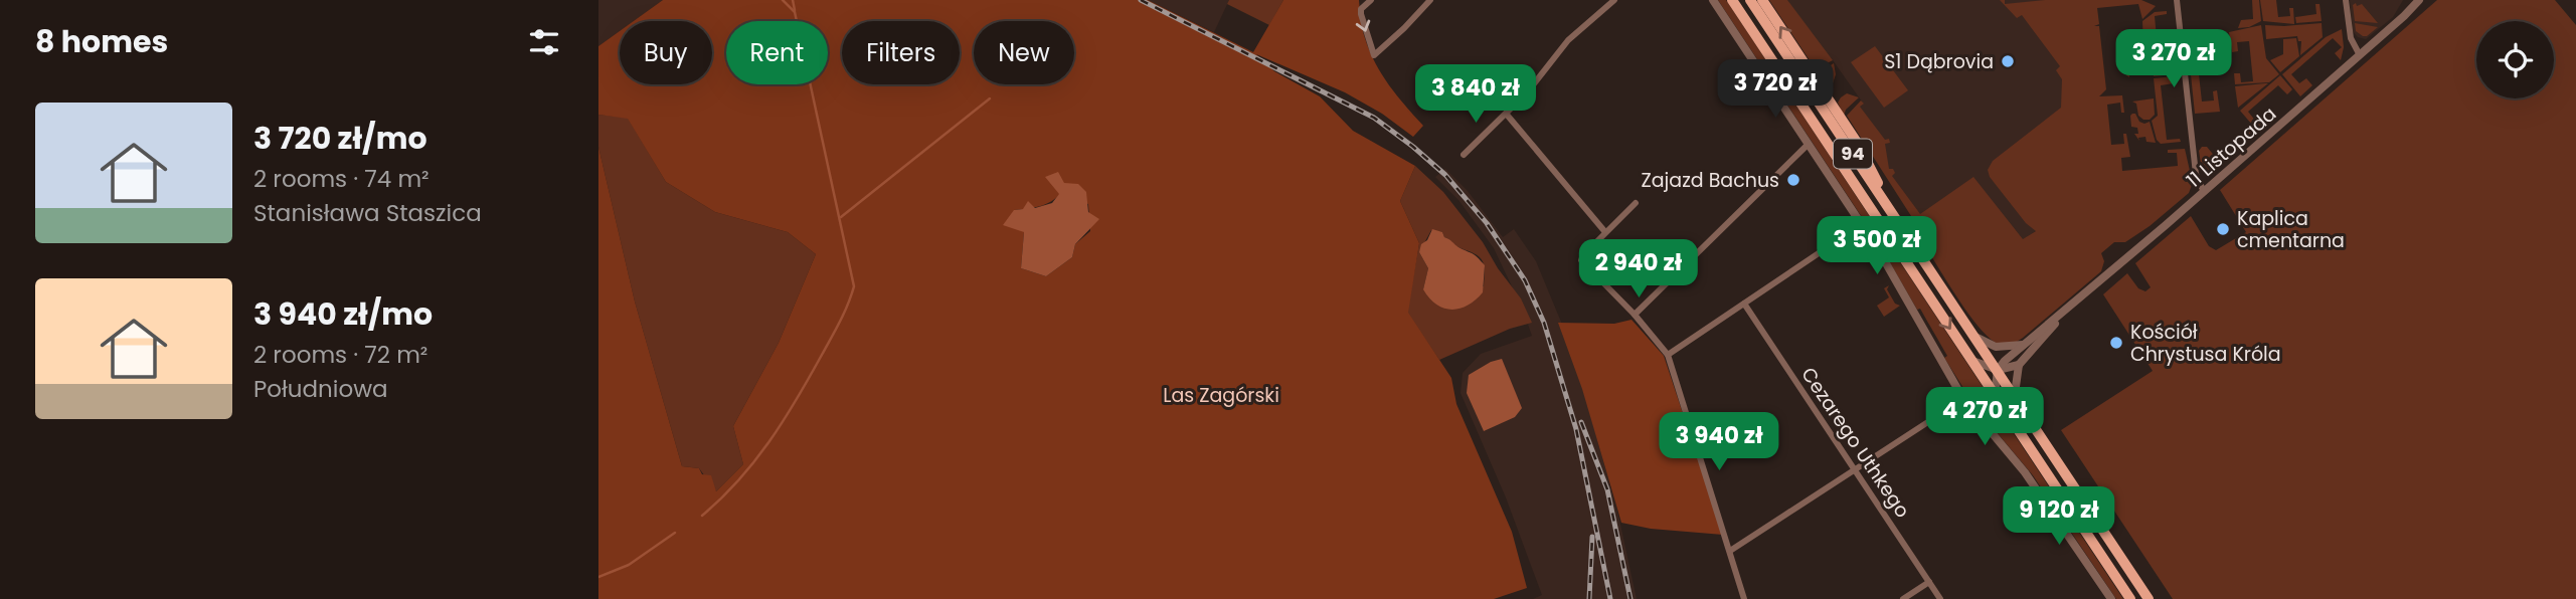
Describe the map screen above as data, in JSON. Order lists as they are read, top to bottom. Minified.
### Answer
{"streets":{"main road":["94"],"street":["11 Listopada","Cezarego Uthkego"]},"crossings":[["11 Listopada","94"]],"parks":["Las Zagórski"],"places":["S1 Dąbrovia","Zajazd Bachus","Kaplica cmentarna","Kościół Chrystusa Króla"],"page":{"heading":"8 homes","chip":["Buy","Rent","Filters","New"],"price":["3 270 zł","3 720 zł","3 840 zł","3 500 zł","2 940 zł","4 270 zł","3 940 zł","9 120 zł"],"list":[{"name":"3 720 zł/mo","note":"2 rooms · 74 m² · Stanisława Staszica"},{"name":"3 940 zł/mo","note":"2 rooms · 72 m² · Południowa"}]}}
